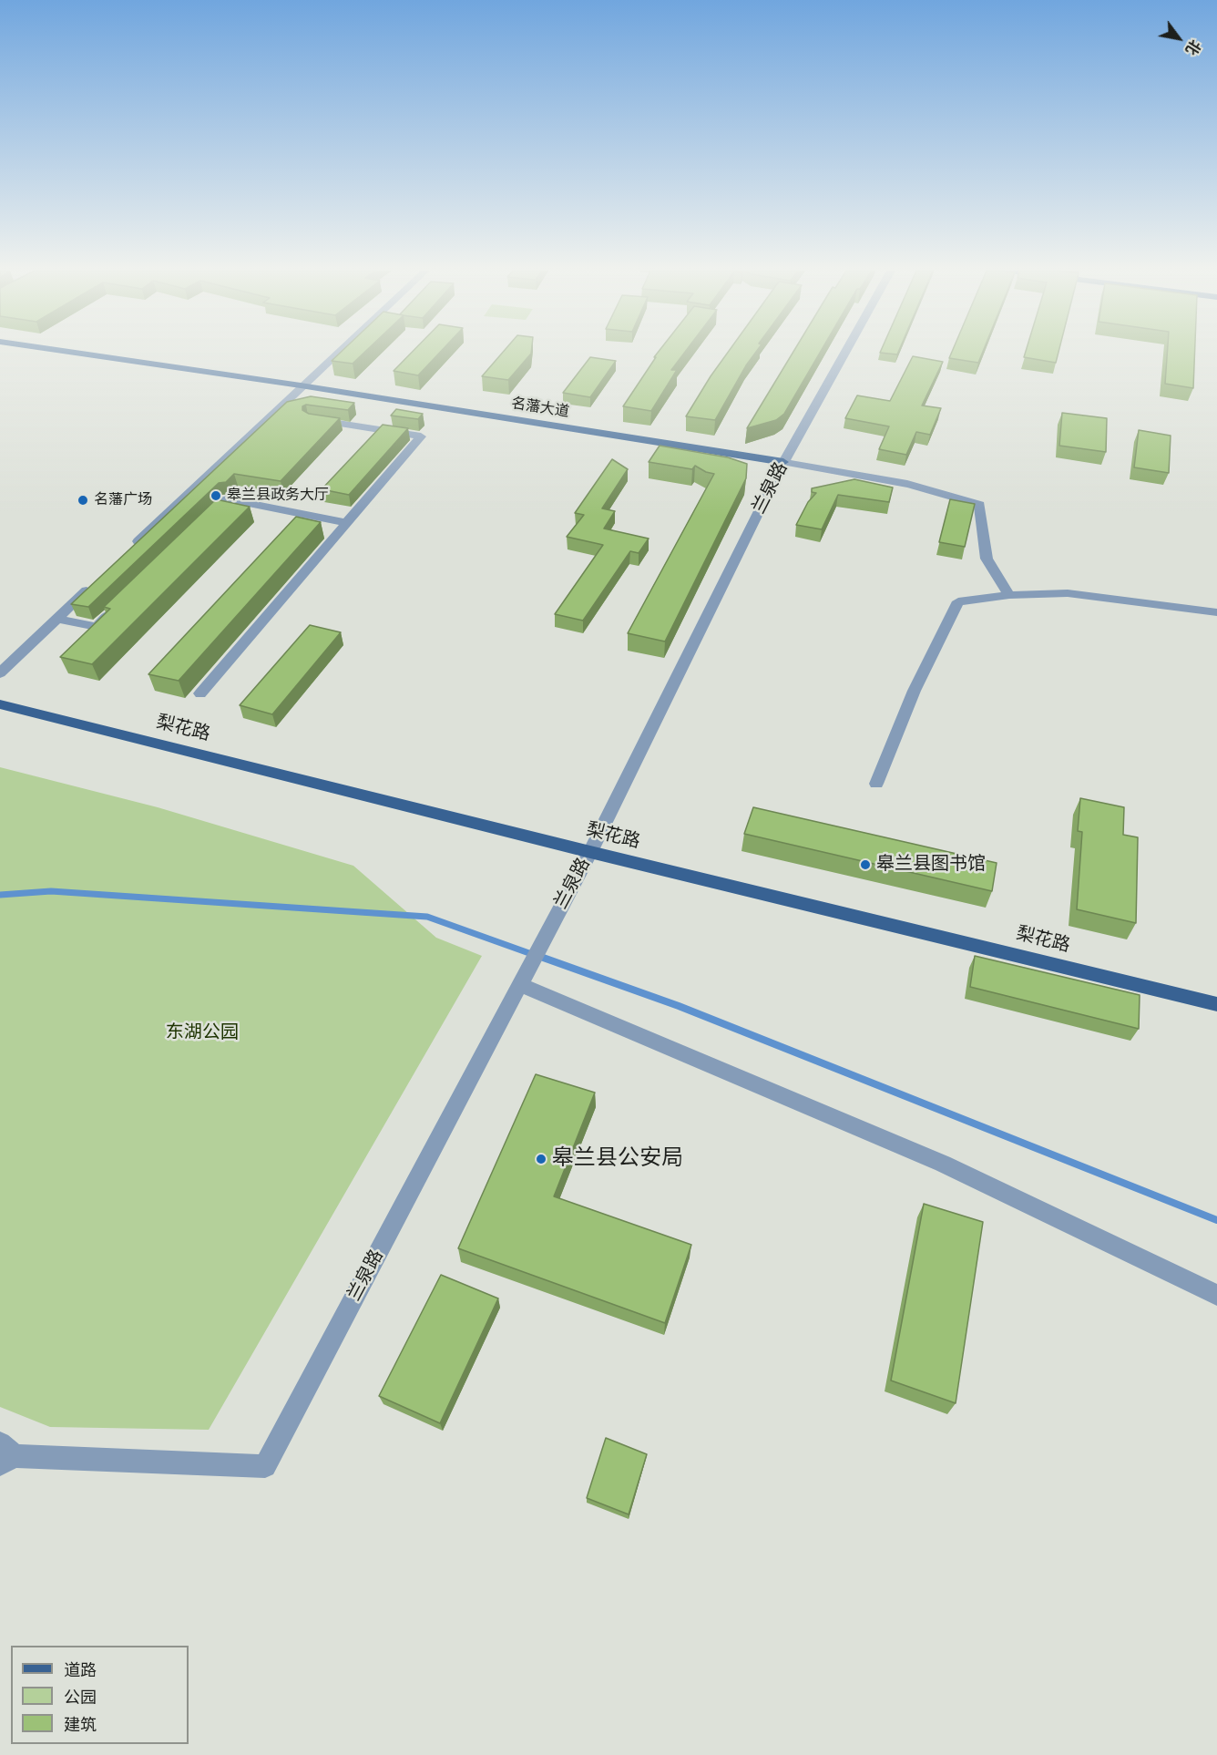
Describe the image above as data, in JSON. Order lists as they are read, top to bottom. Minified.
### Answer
{"streets":{"main road":["名藩大道","梨花路"],"street":["兰泉路"]},"crossings":[["名藩大道","兰泉路"],["兰泉路","梨花路"]],"parks":["东湖公园"],"places":["皋兰县政务大厅","名藩广场","皋兰县图书馆","皋兰县公安局"],"legend":["道路","公园","建筑"],"north":"bottom right"}
